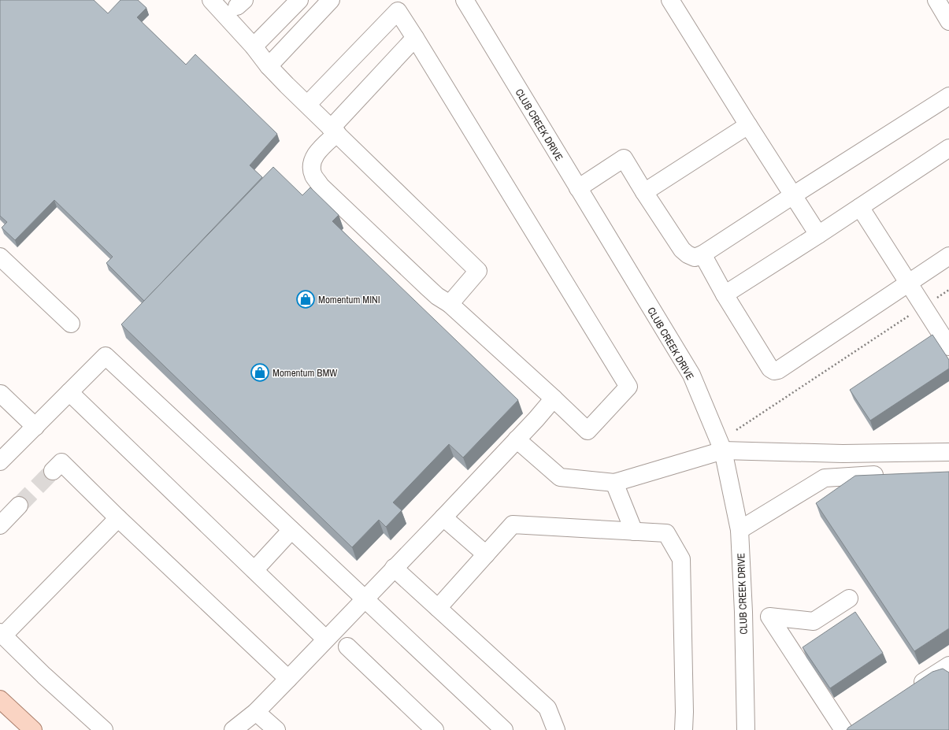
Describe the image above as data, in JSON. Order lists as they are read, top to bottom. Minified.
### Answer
{"streets":{"street":["CLUB CREEK DRIVE"]},"places":{"shop":["Momentum MINI","Momentum BMW"]}}
